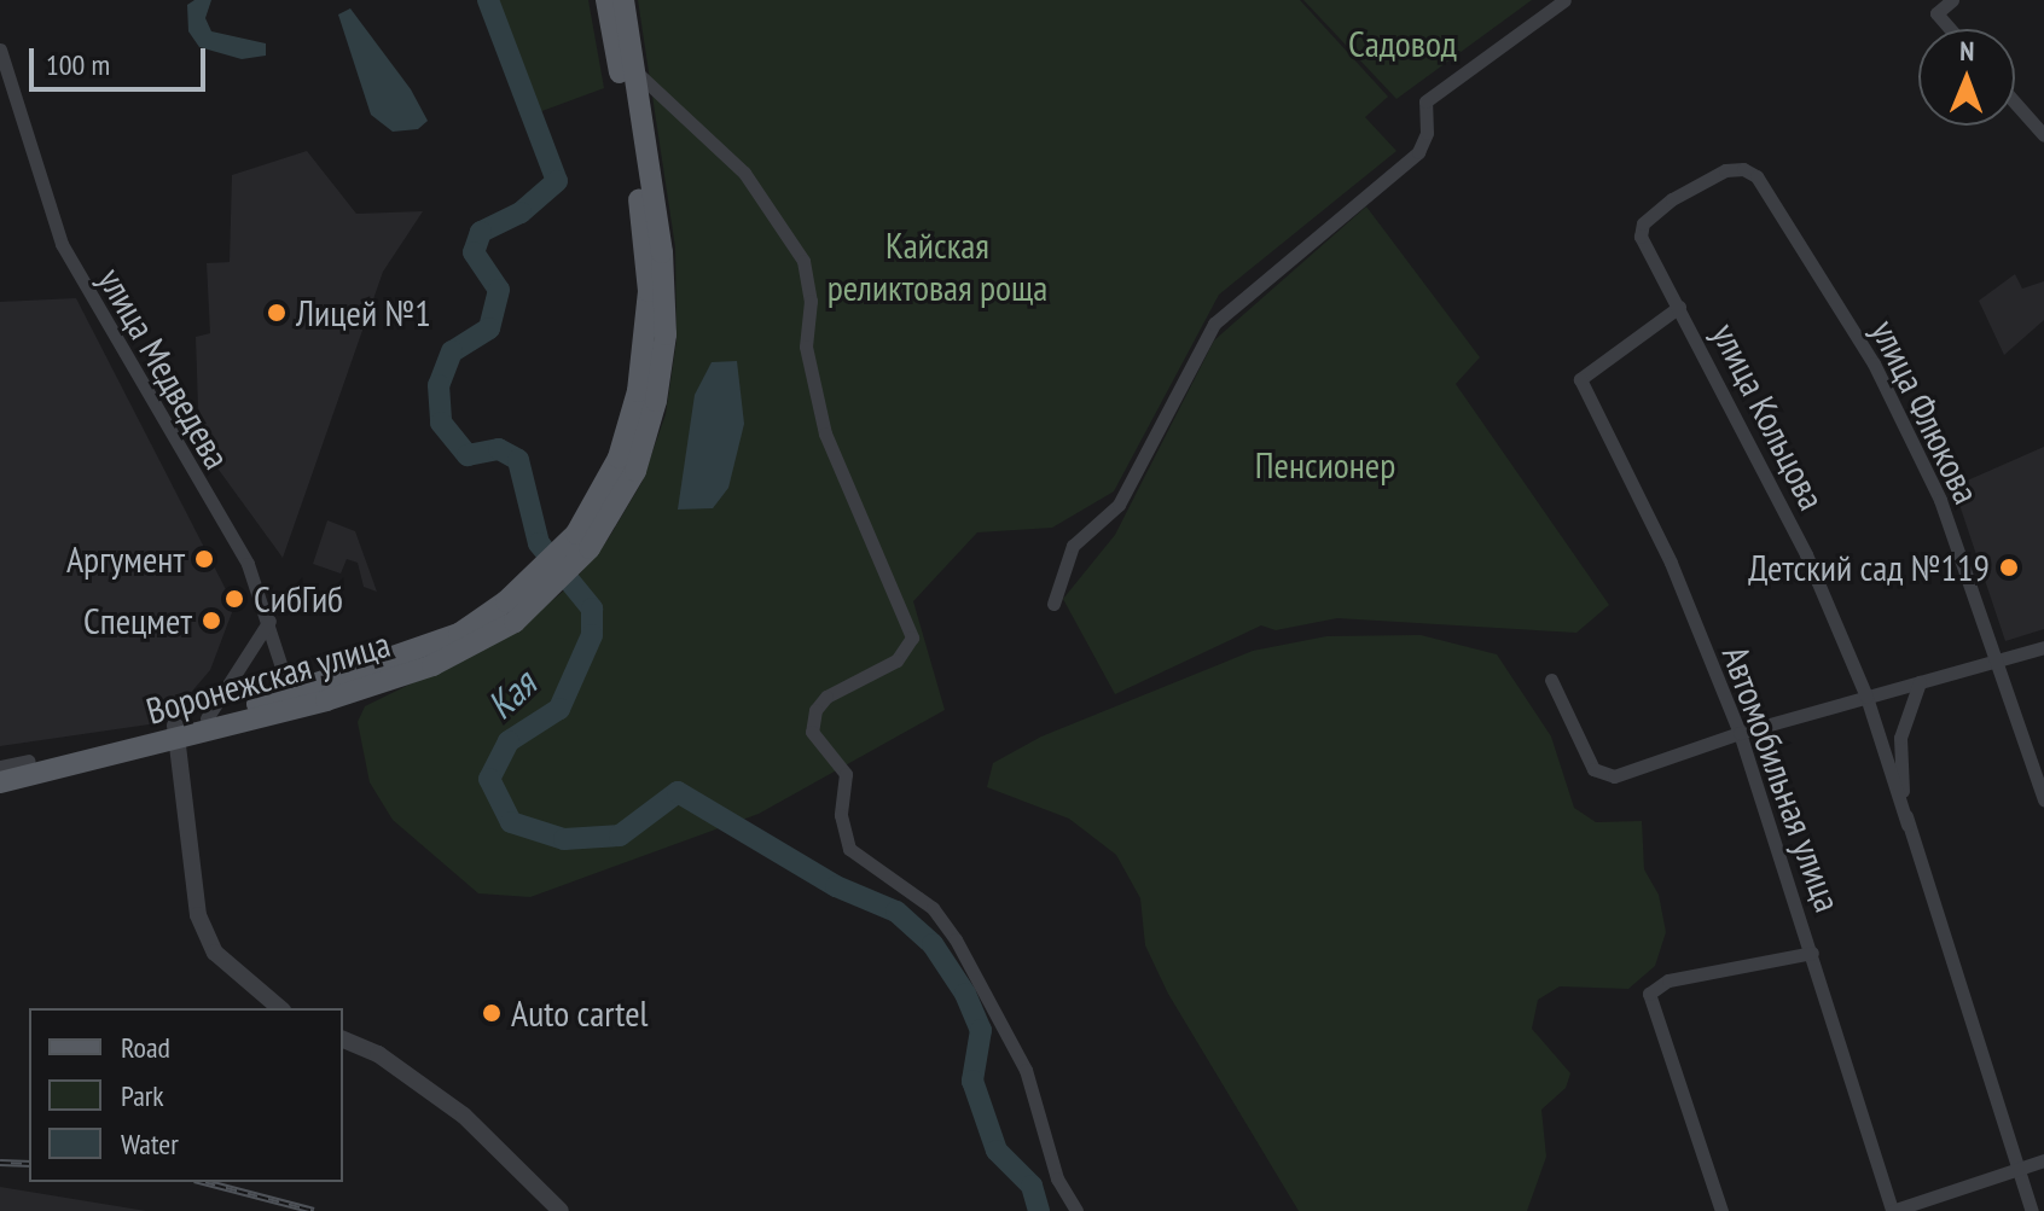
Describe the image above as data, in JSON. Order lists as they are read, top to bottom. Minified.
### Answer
{"streets":{"main road":["Воронежская улица"],"street":["улица Медведева","улица Флюкова","улица Кольцова","Автомобильная улица"]},"crossings":[["улица Медведева","Воронежская улица"],["улица Флюкова","улица Кольцова"],["улица Кольцова","Автомобильная улица"]],"water":["Кая"],"parks":["Садовод","Кайская реликтовая роща","Пенсионер"],"places":["Лицей №1","Аргумент","Детский сад №119","СибГиб","Спецмет","Auto cartel"],"legend":["Road","Park","Water"],"scale_bar":"100 m","north":"top"}
